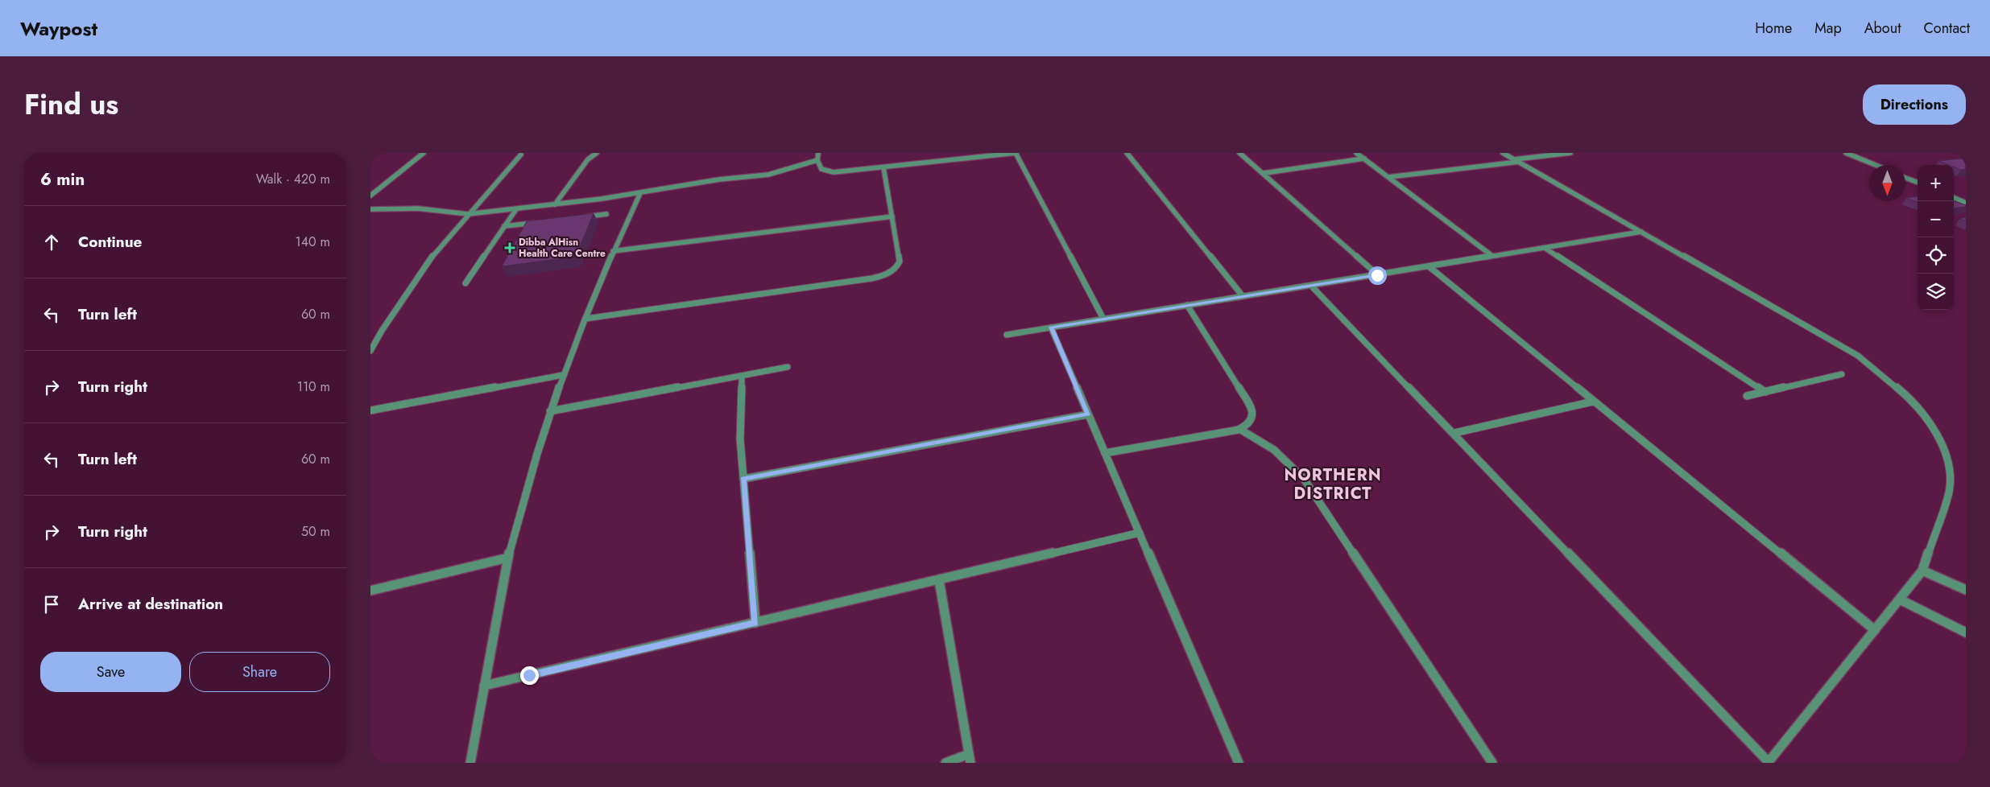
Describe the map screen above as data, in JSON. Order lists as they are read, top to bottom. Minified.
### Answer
{"districts":["NORTHERN DISTRICT"],"places":{"health":["Dibba AlHisn Health Care Centre"]},"north":"bottom","page":{"header":"Waypost","nav":["Home","Map","About","Contact"],"title":"Find us","buttons":["Directions",["Save","Share"]],"heading":["6 min","Walk · 420 m"],"map_buttons":["+","−"],"list":[["Continue","140 m"],["Turn left","60 m"],["Turn right","110 m"],["Turn left","60 m"],["Turn right","50 m"],"Arrive at destination"]}}
